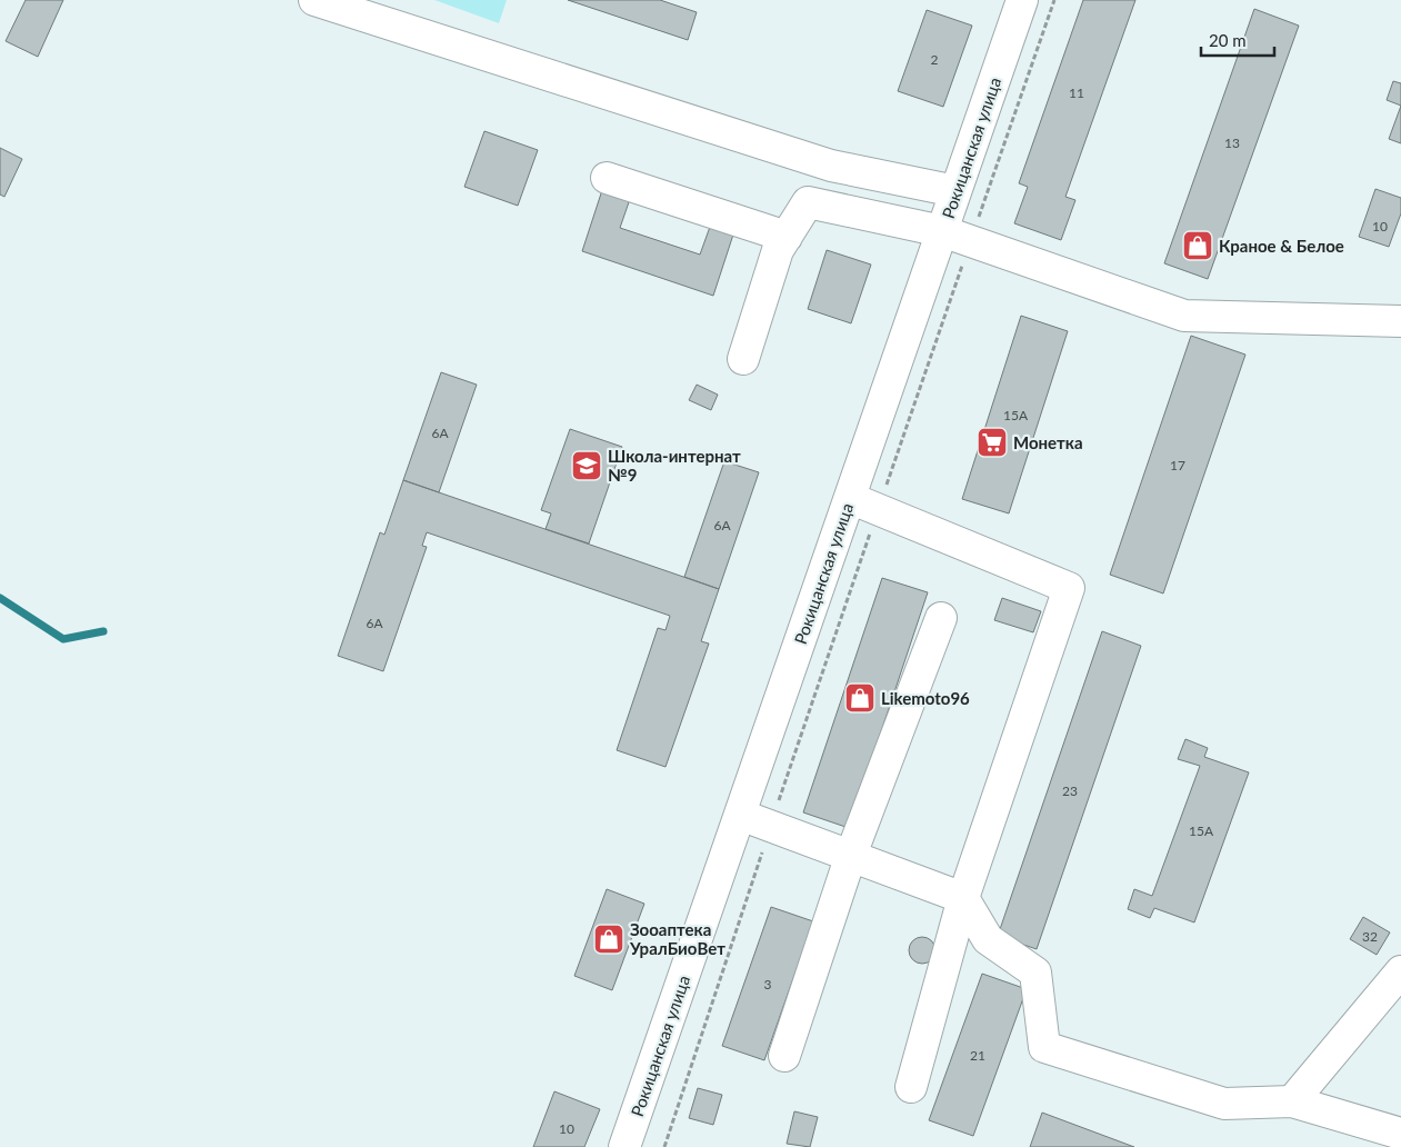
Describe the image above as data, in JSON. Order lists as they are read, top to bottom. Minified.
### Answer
{"streets":{"street":["Рокицанская улица"]},"places":{"shop":["Краное & Белое","Likemoto96","Зооаптека УралБиоВет"],"supermarket":["Монетка"],"school or university":["Школа-интернат №9"]},"house_numbers":["2","11","13","10","15А","6А","17","6А","6А","23","15А","32","3","21","10"],"scale_bar":"20 m"}
